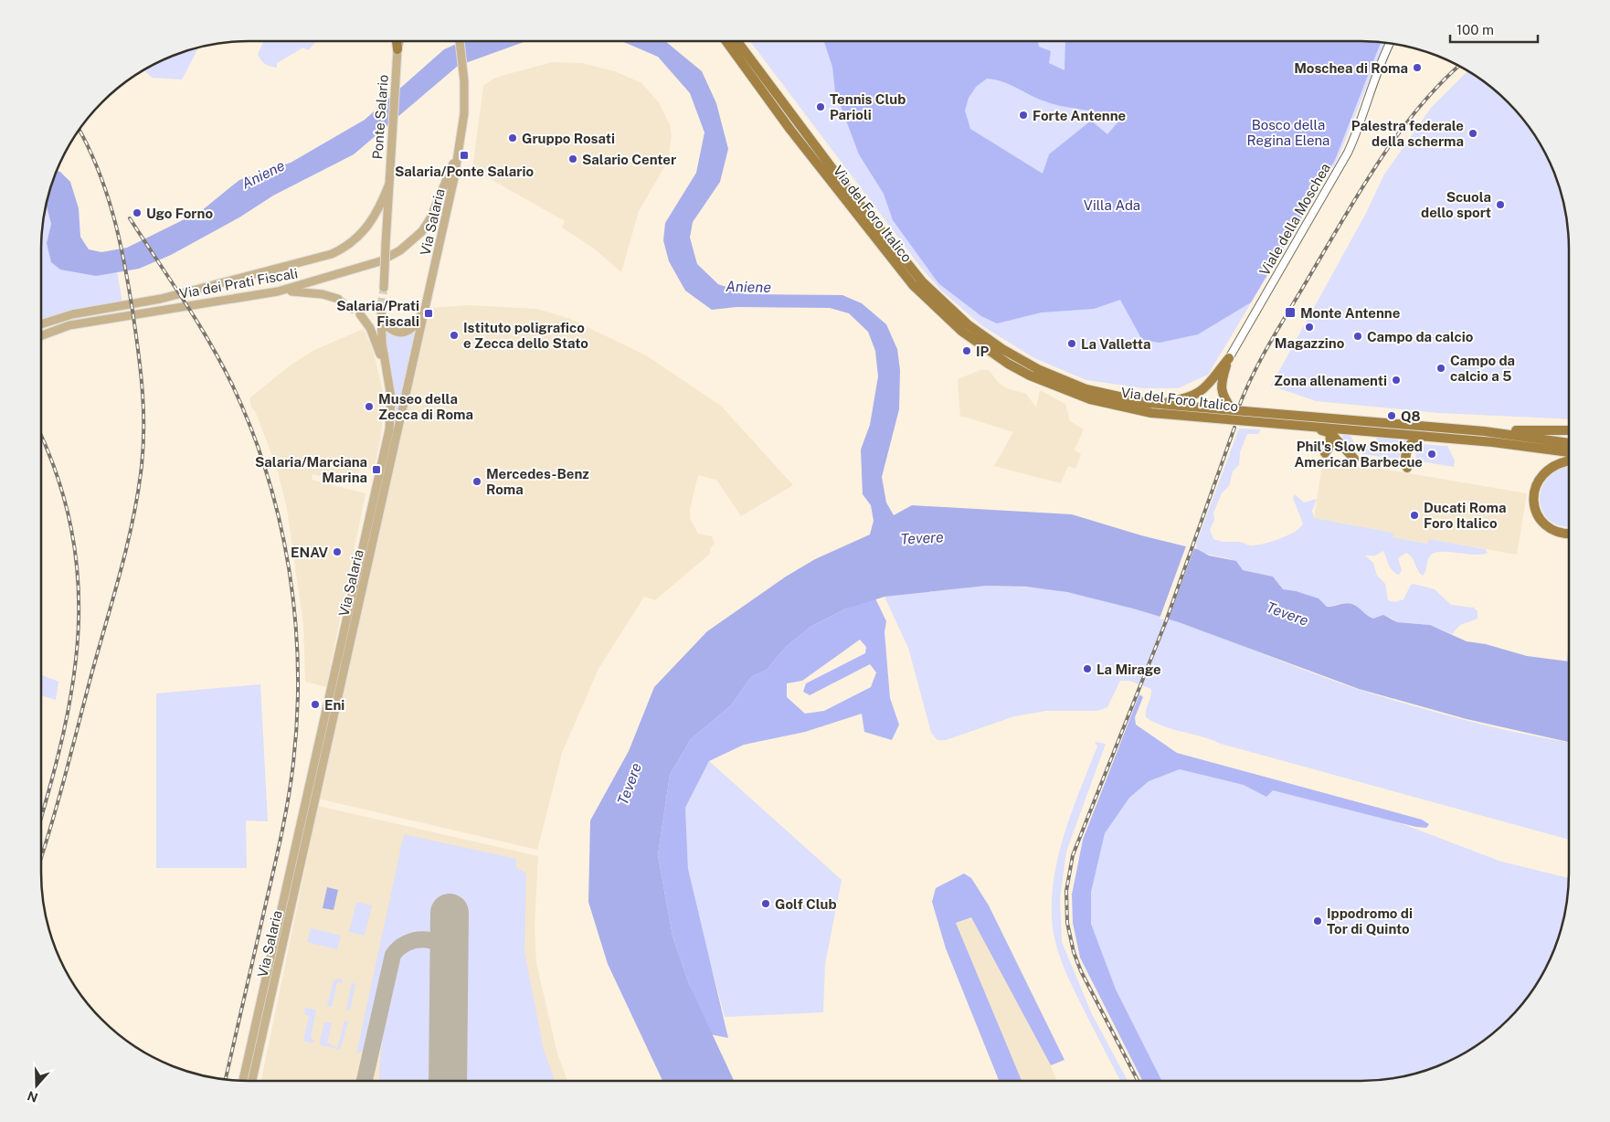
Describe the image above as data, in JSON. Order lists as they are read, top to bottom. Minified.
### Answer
{"streets":{"highway":["Via del Foro Italico"],"main road":["Ponte Salario","Via Salaria","Via dei Prati Fiscali"],"street":["Viale della Moschea"]},"crossings":[["Ponte Salario","Via dei Prati Fiscali"],["Via Salaria","Via dei Prati Fiscali"]],"water":["Aniene","Tevere"],"parks":["Bosco della Regina Elena","Villa Ada"],"places":{"other":["Moschea di Roma","Tennis Club Parioli","Forte Antenne","Palestra federale della scherma","Gruppo Rosati","Salario Center","Scuola dello sport","Ugo Forno","Magazzino","Istituto poligrafico e Zecca dello Stato","Campo da calcio","La Valletta","IP","Campo da calcio a 5","Zona allenamenti","Museo della Zecca di Roma","Q8","Phil's Slow Smoked American Barbecue","Mercedes-Benz Roma","Ducati Roma Foro Italico","ENAV","La Mirage","Eni","Golf Club","Ippodromo di Tor di Quinto"],"transit":["Salaria/Ponte Salario","Monte Antenne","Salaria/Prati Fiscali","Salaria/Marciana Marina"]},"scale_bar":"100 m","north":"bottom"}
